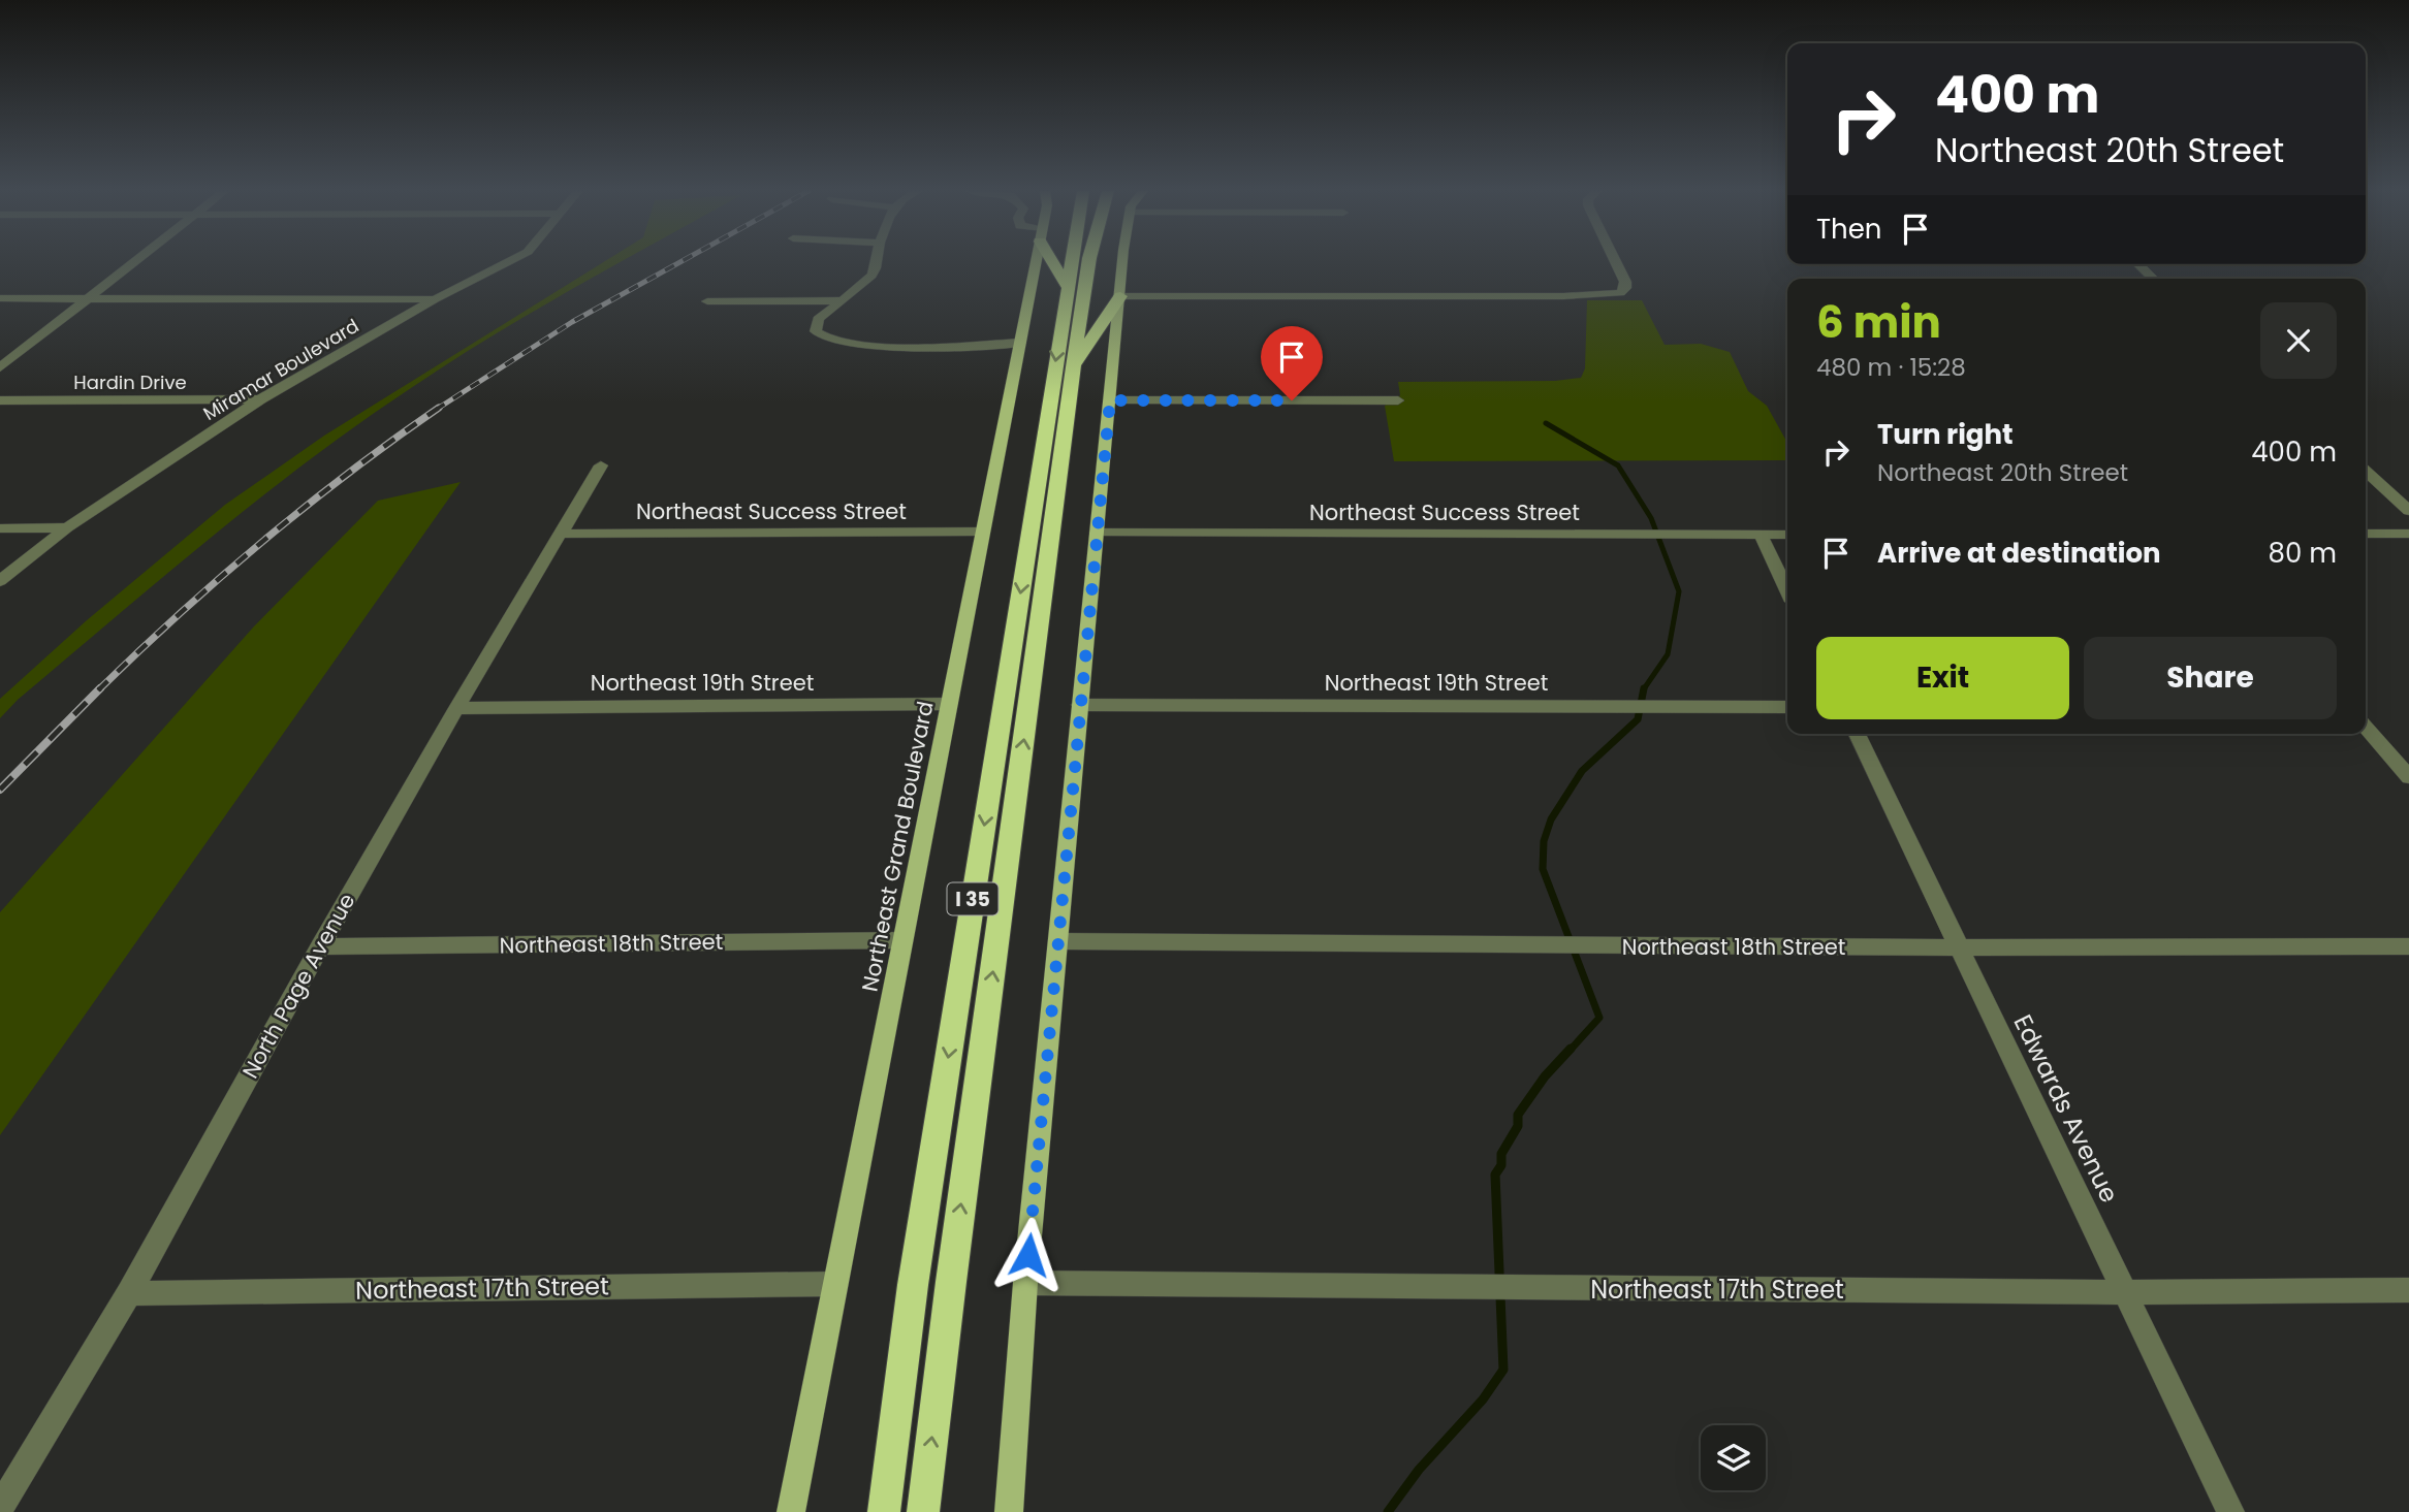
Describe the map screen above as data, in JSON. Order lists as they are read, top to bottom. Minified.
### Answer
{"streets":{"highway":["I 35"],"main road":["Northeast Grand Boulevard"],"street":["Miramar Boulevard","Hardin Drive","Northeast Success Street","Northeast 19th Street","Northeast 18th Street","North Page Avenue","Edwards Avenue","Northeast 17th Street"]},"crossings":[["Miramar Boulevard","Hardin Drive"],["Northeast Success Street","Northeast Grand Boulevard"],["Northeast Success Street","North Page Avenue"],["Northeast 19th Street","Northeast Grand Boulevard"],["Northeast 19th Street","North Page Avenue"],["Northeast Grand Boulevard","Northeast 18th Street"],["Northeast Grand Boulevard","Northeast 17th Street"],["Northeast 18th Street","North Page Avenue"],["Northeast 18th Street","Edwards Avenue"],["North Page Avenue","Northeast 17th Street"],["Edwards Avenue","Northeast 17th Street"]],"page":{"turn":["400 m","Northeast 20th Street"],"then":"Then","heading":["6 min","480 m · 15:28"],"list":[{"name":"Turn right","note":"Northeast 20th Street","value":"400 m"},{"name":"Arrive at destination","value":"80 m"}],"buttons":["Exit","Share"]}}
